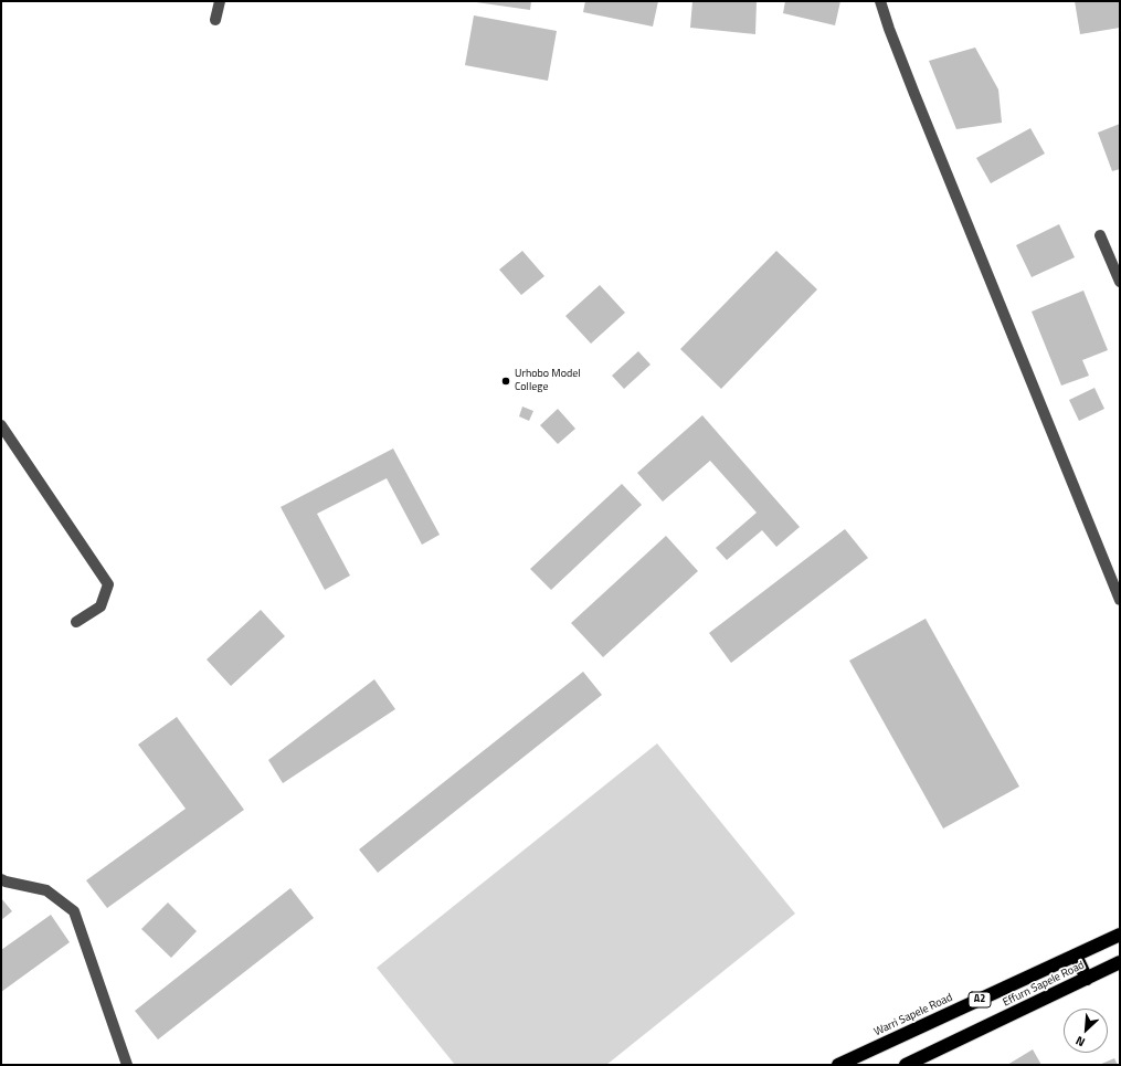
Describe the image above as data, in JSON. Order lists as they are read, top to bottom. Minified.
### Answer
{"streets":{"highway":["Effurn Sapele Road","A2","Warri Sapele Road"]},"places":["Urhobo Model College"],"north":"bottom left"}
